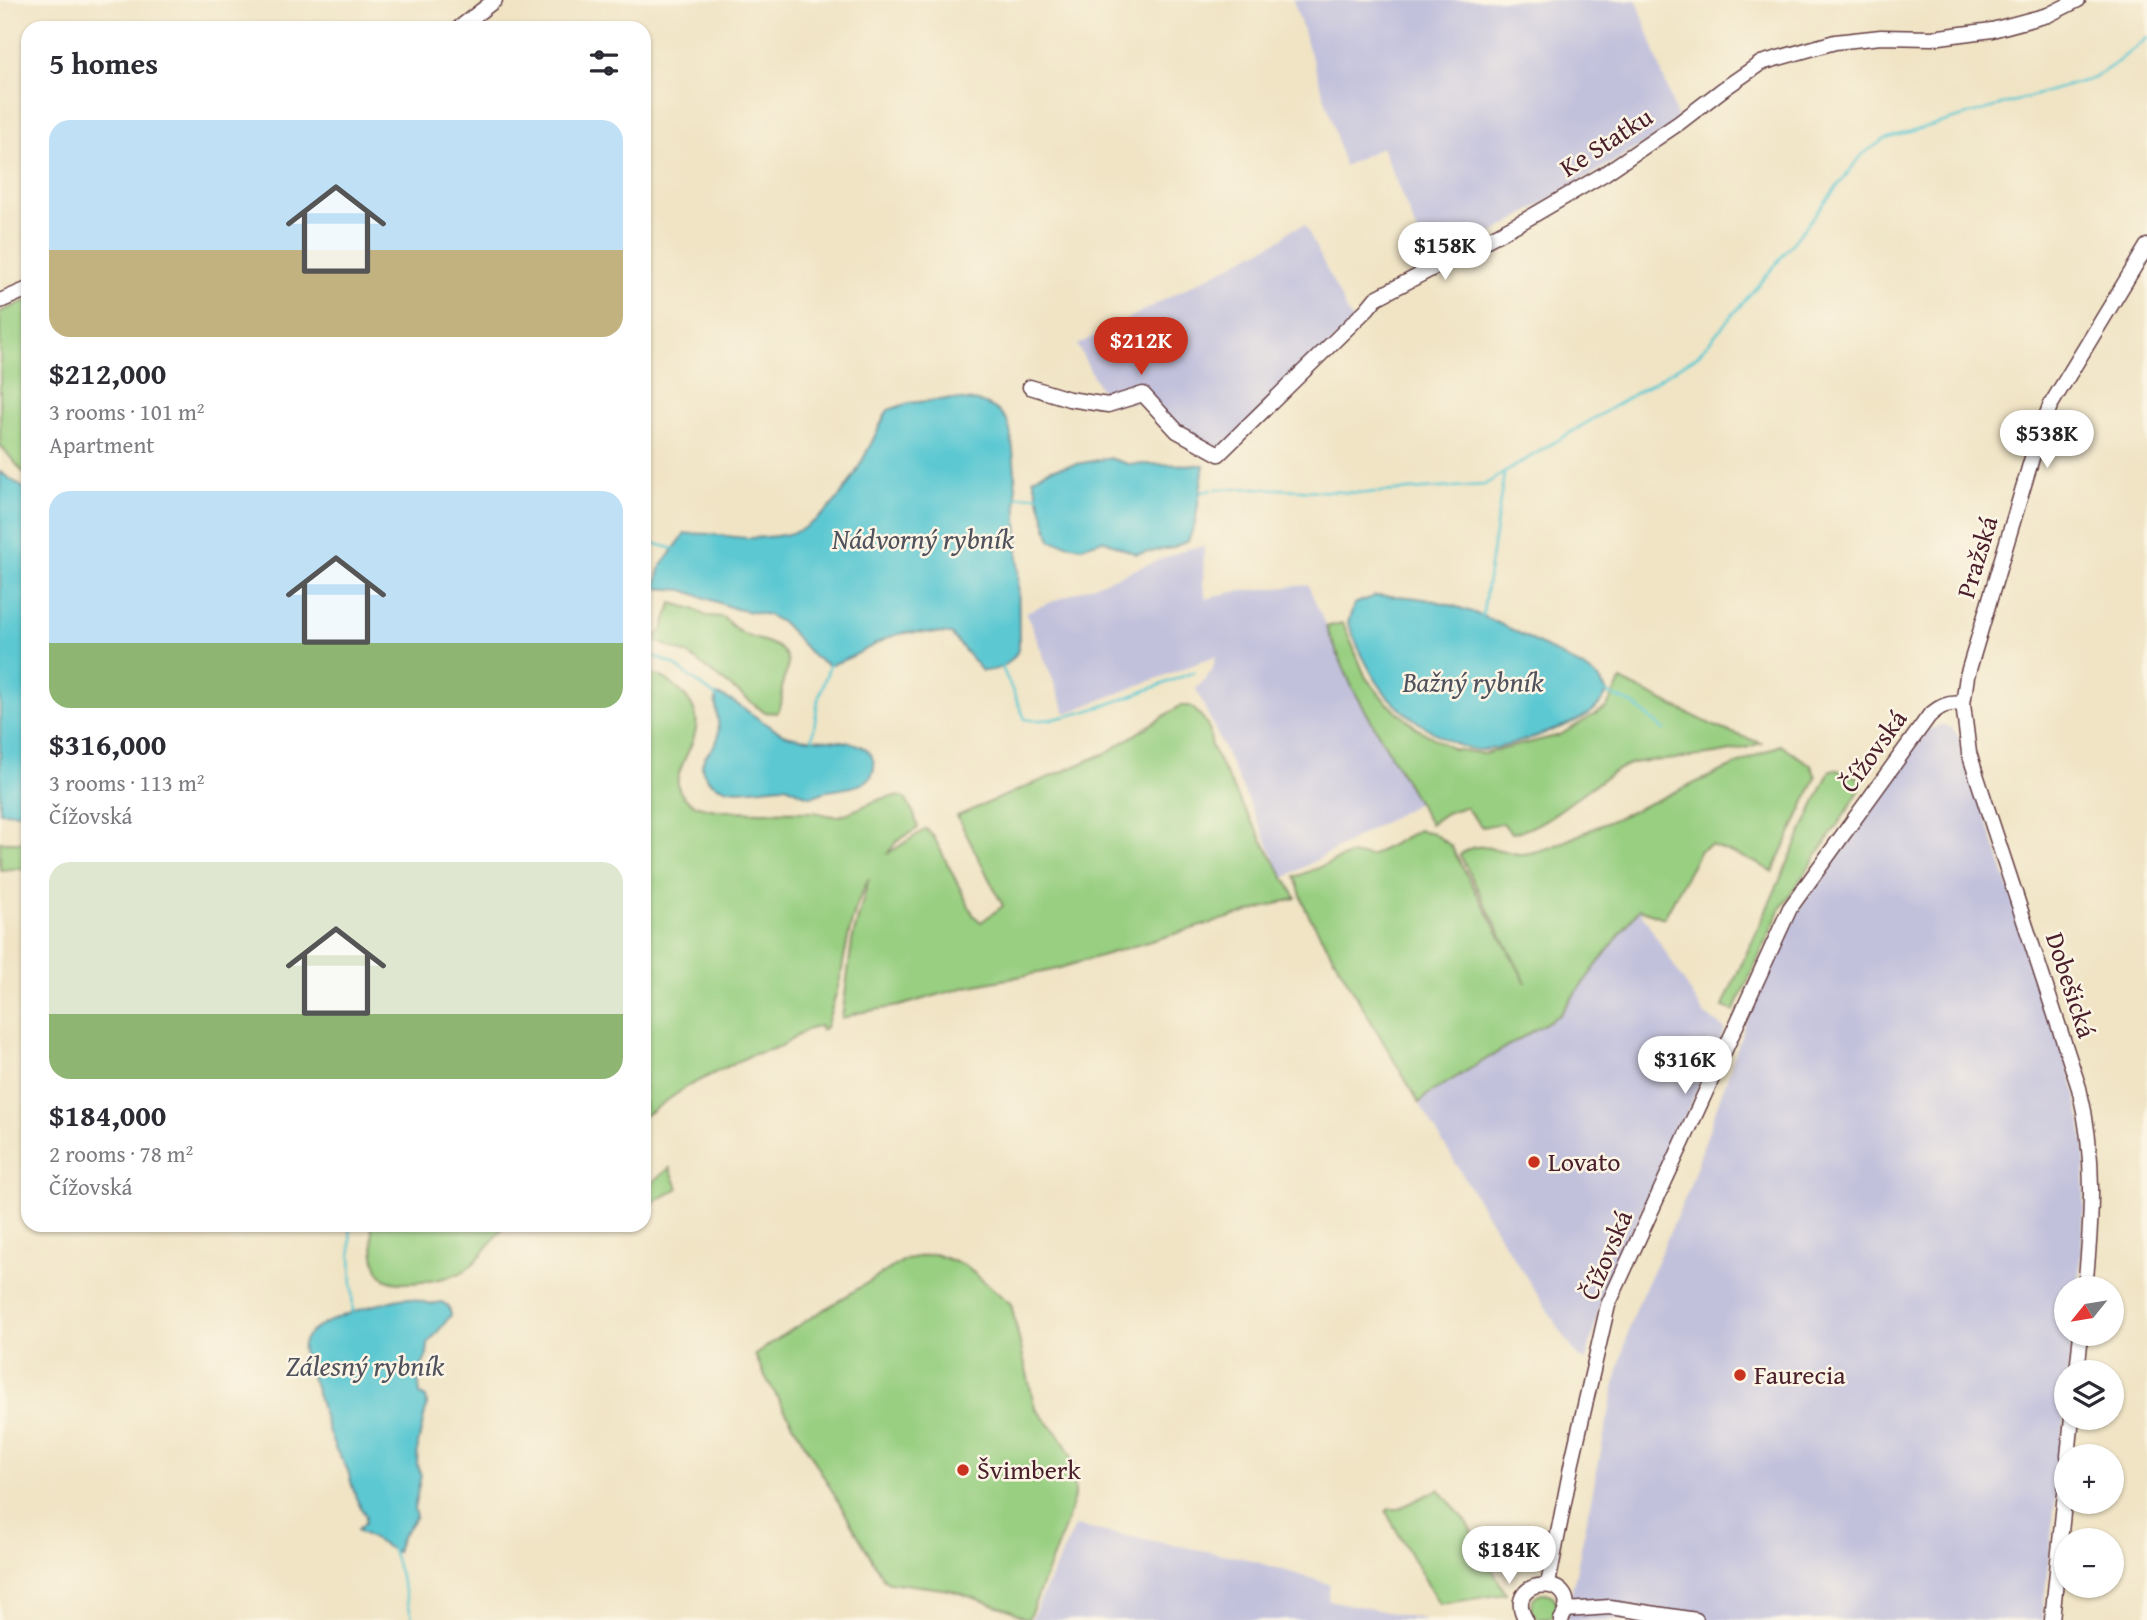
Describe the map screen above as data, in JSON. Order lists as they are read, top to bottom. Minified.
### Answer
{"streets":{"street":["Ke Statku","Pražská","Čížovská","Dobešická"]},"crossings":[["Pražská","Čížovská"],["Pražská","Dobešická"],["Čížovská","Dobešická"]],"water":["Nádvorný rybník","Bažný rybník","Zálesný rybník"],"places":["Lovato","Faurecia","Švimberk"],"north":"bottom left","page":{"heading":"5 homes","list":[{"name":"$212,000","note":"3 rooms · 101 m² · Apartment"},{"name":"$316,000","note":"3 rooms · 113 m² · Čížovská"},{"name":"$184,000","note":"2 rooms · 78 m² · Čížovská"}],"price":["$158K","$212K","$538K","$316K","$184K"],"map_buttons":["+","−"]}}
